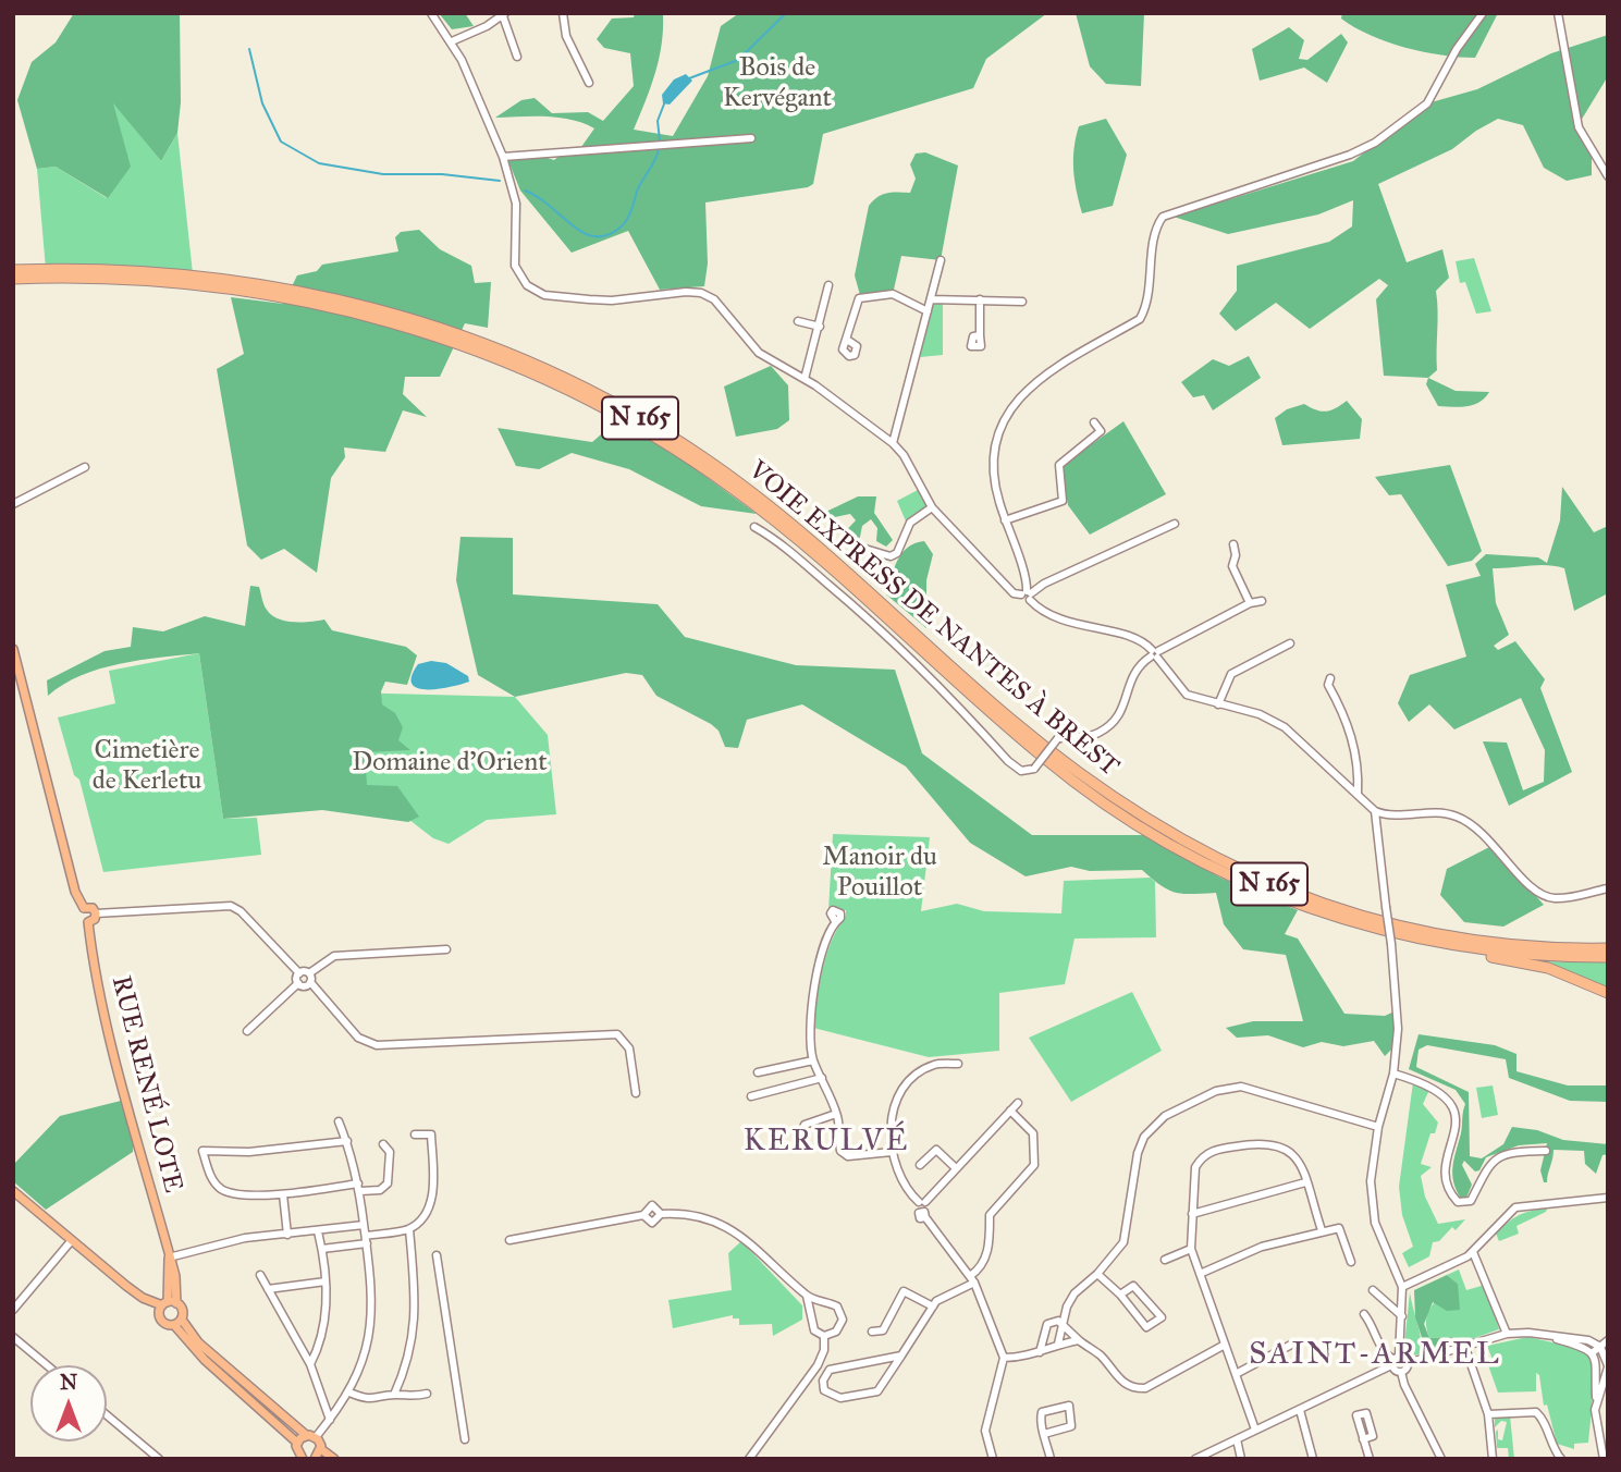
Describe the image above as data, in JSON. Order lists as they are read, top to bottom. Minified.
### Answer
{"streets":{"highway":["N 165","VOIE EXPRESS DE NANTES À BREST"],"main road":["RUE RENÉ LOTE"]},"districts":["KERULVÉ","SAINT-ARMEL"],"parks":["Bois de Kervégant","Cimetière de Kerletu","Domaine d'Orient","Manoir du Pouillot"],"north":"top"}
